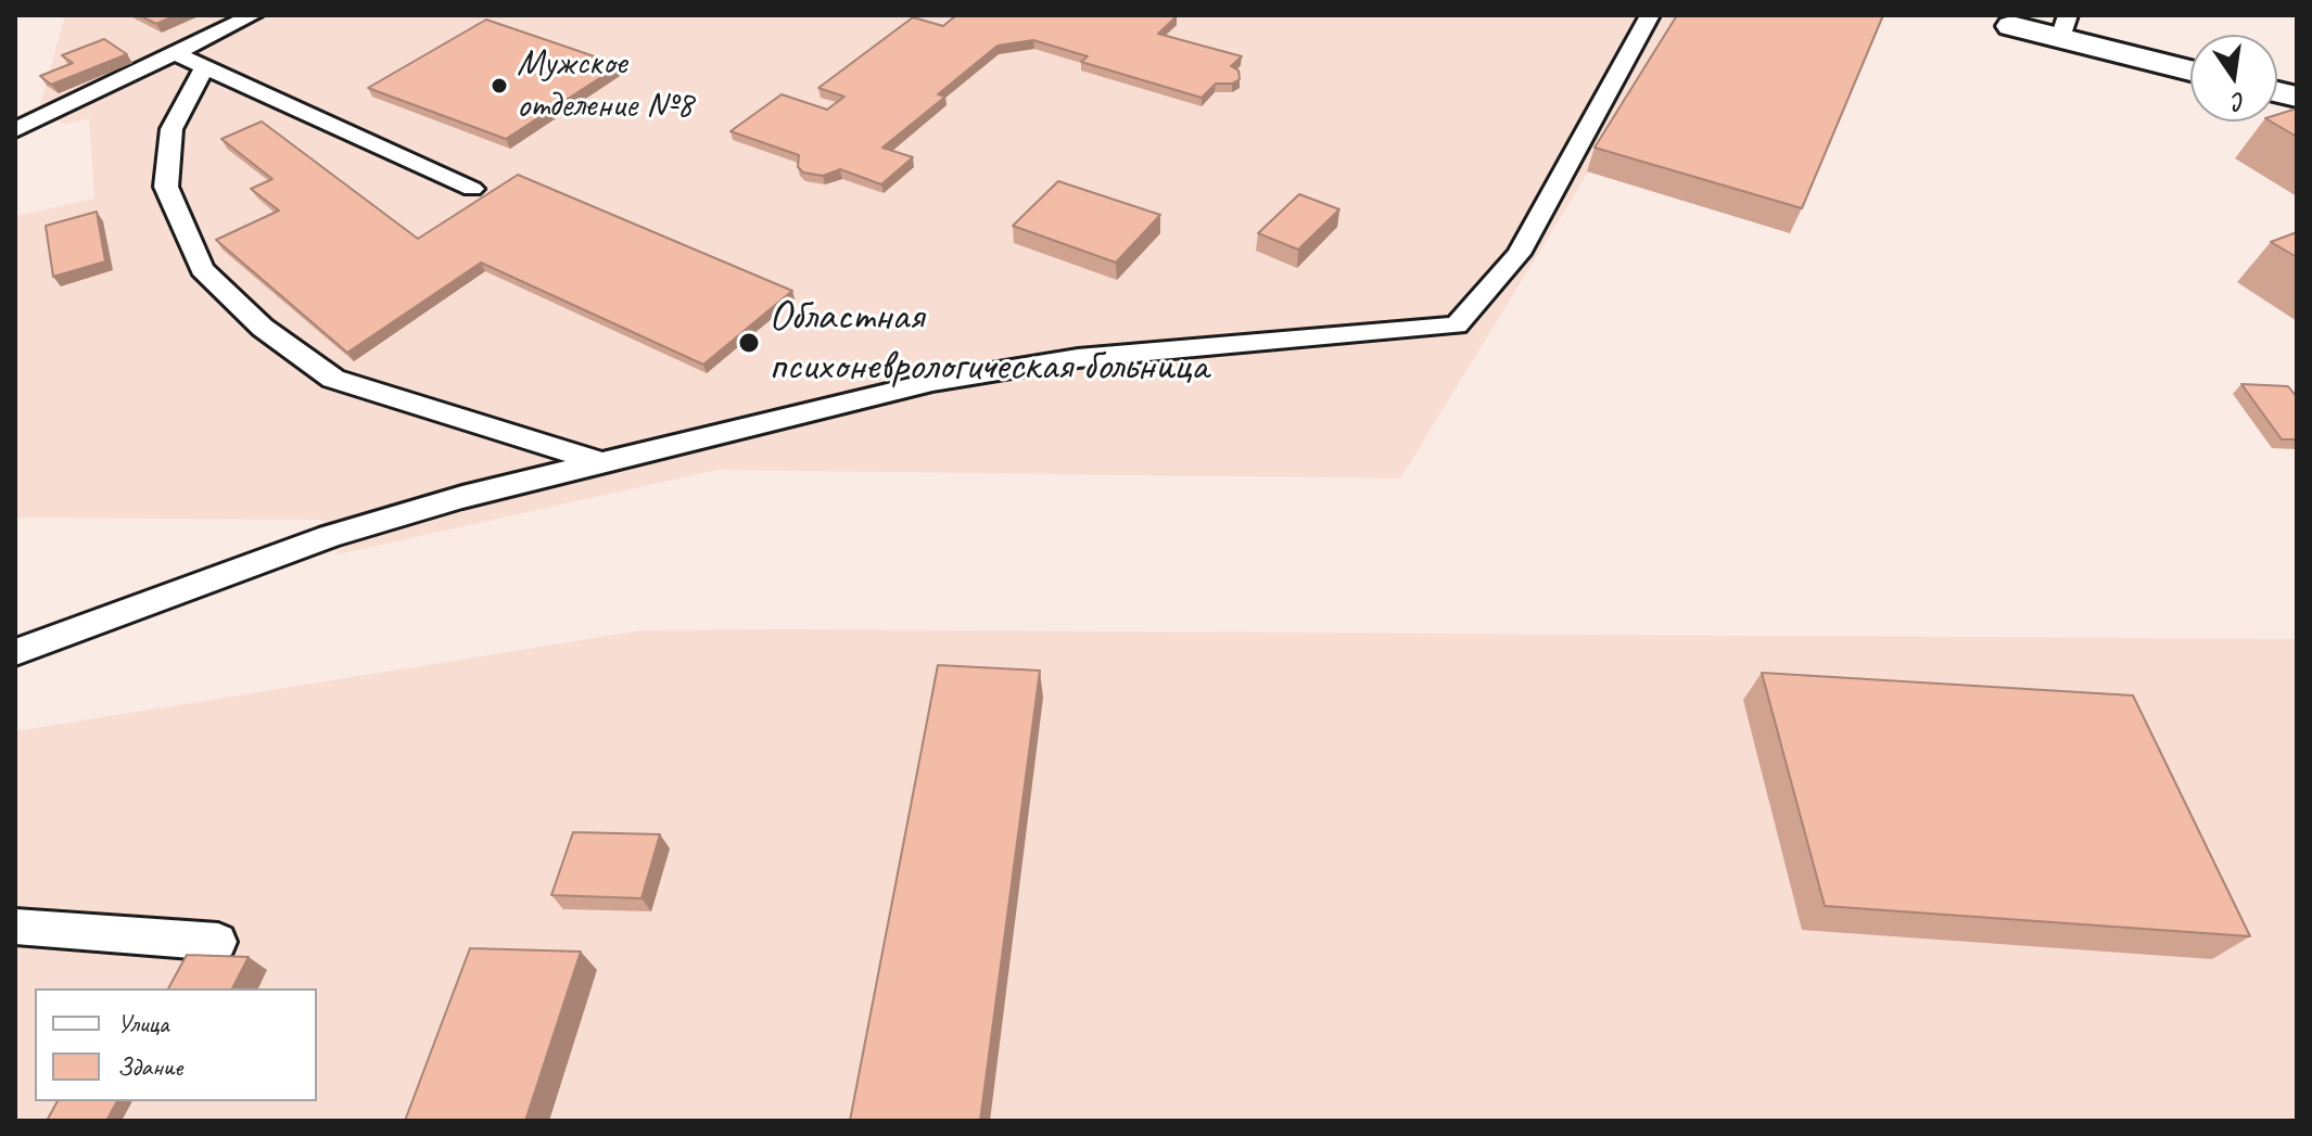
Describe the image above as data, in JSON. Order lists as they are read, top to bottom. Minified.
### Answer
{"places":["Мужское отделение №8","Областная психоневрологическая больница"],"legend":["Улица","Здание"],"north":"bottom"}
